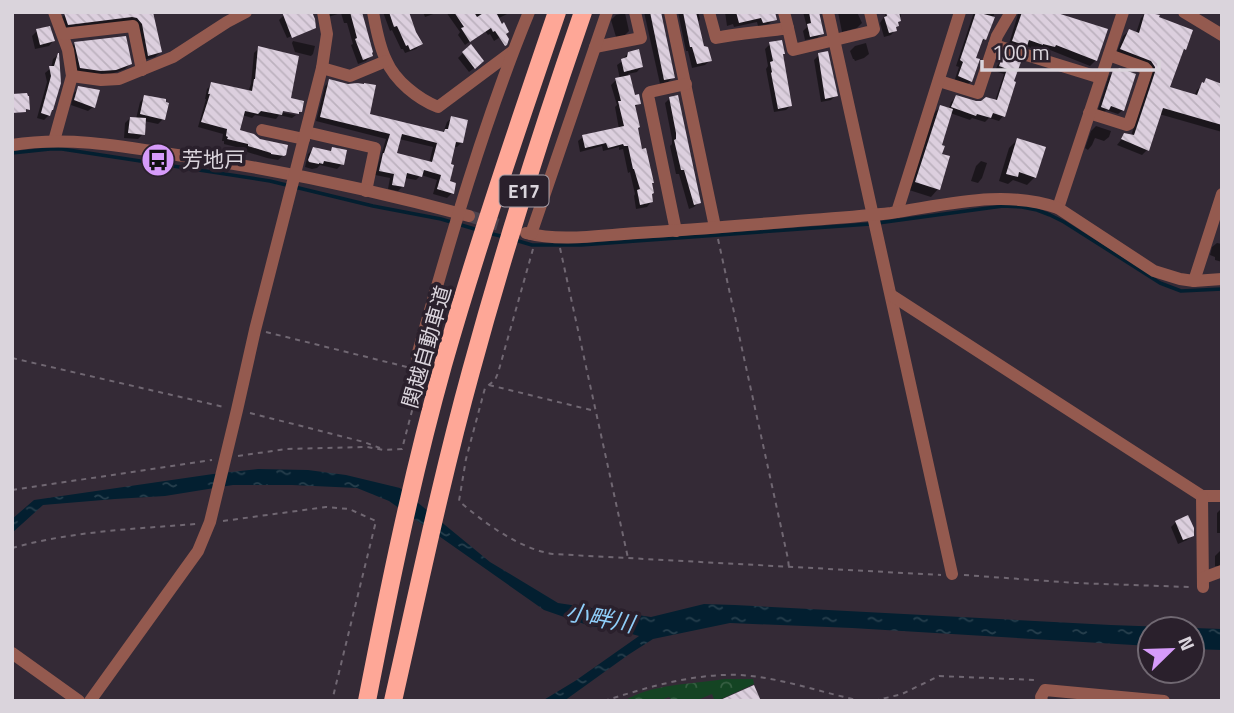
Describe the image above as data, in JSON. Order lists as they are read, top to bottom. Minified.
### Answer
{"streets":{"highway":["E17","関越自動車道"]},"water":["小畔川"],"places":{"bus stop":["芳地戸"]},"scale_bar":"100 m","north":"top right"}
